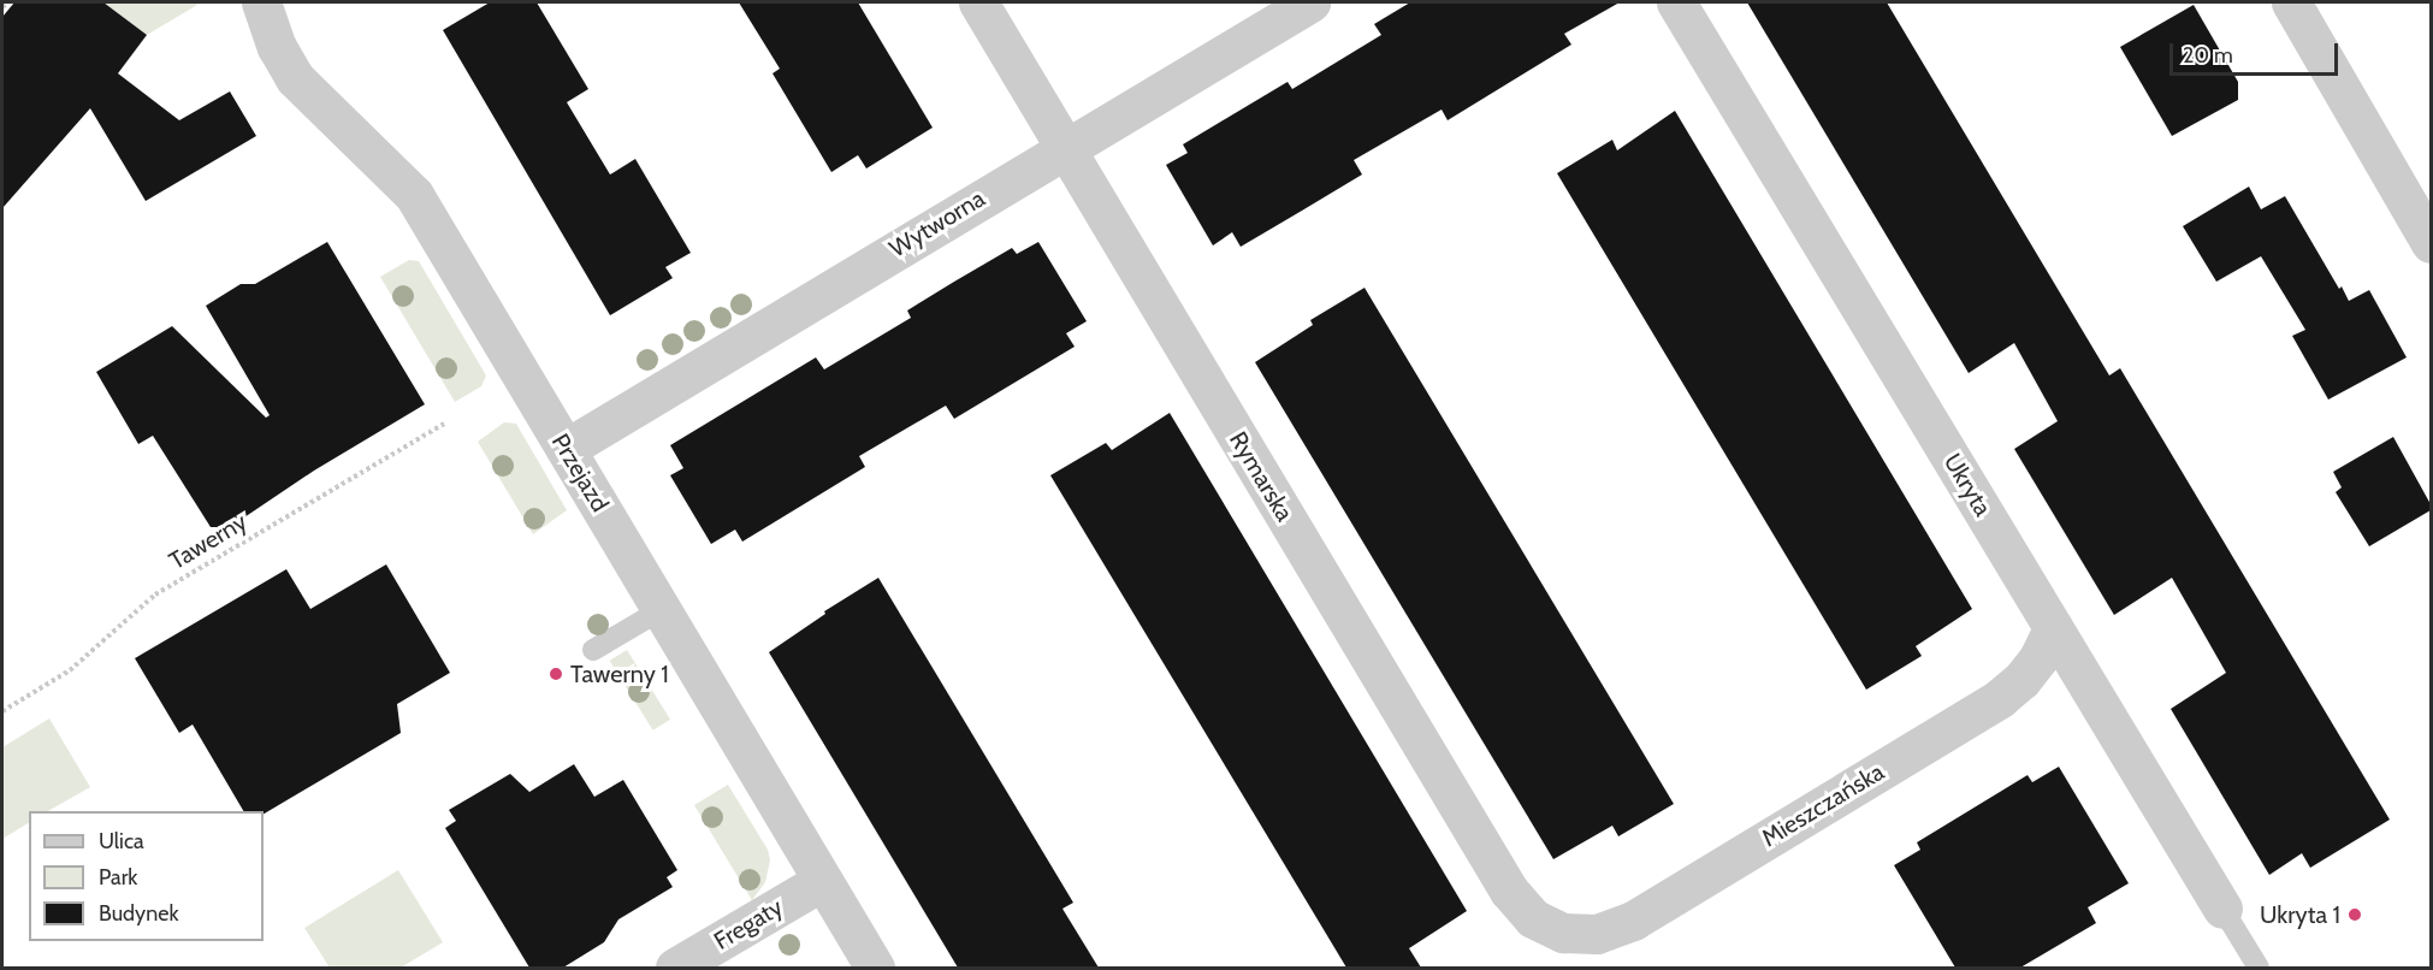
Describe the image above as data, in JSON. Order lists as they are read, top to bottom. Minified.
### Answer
{"streets":{"street":["Wytworna","Przejazd","Rymarska","Ukryta","Mieszczańska","Fregaty"],"path":["Tawerny"]},"crossings":[["Wytworna","Przejazd"],["Wytworna","Rymarska"],["Przejazd","Fregaty"],["Rymarska","Mieszczańska"],["Ukryta","Mieszczańska"]],"places":["Tawerny 1","Ukryta 1"],"legend":["Ulica","Park","Budynek"],"scale_bar":"20 m"}
